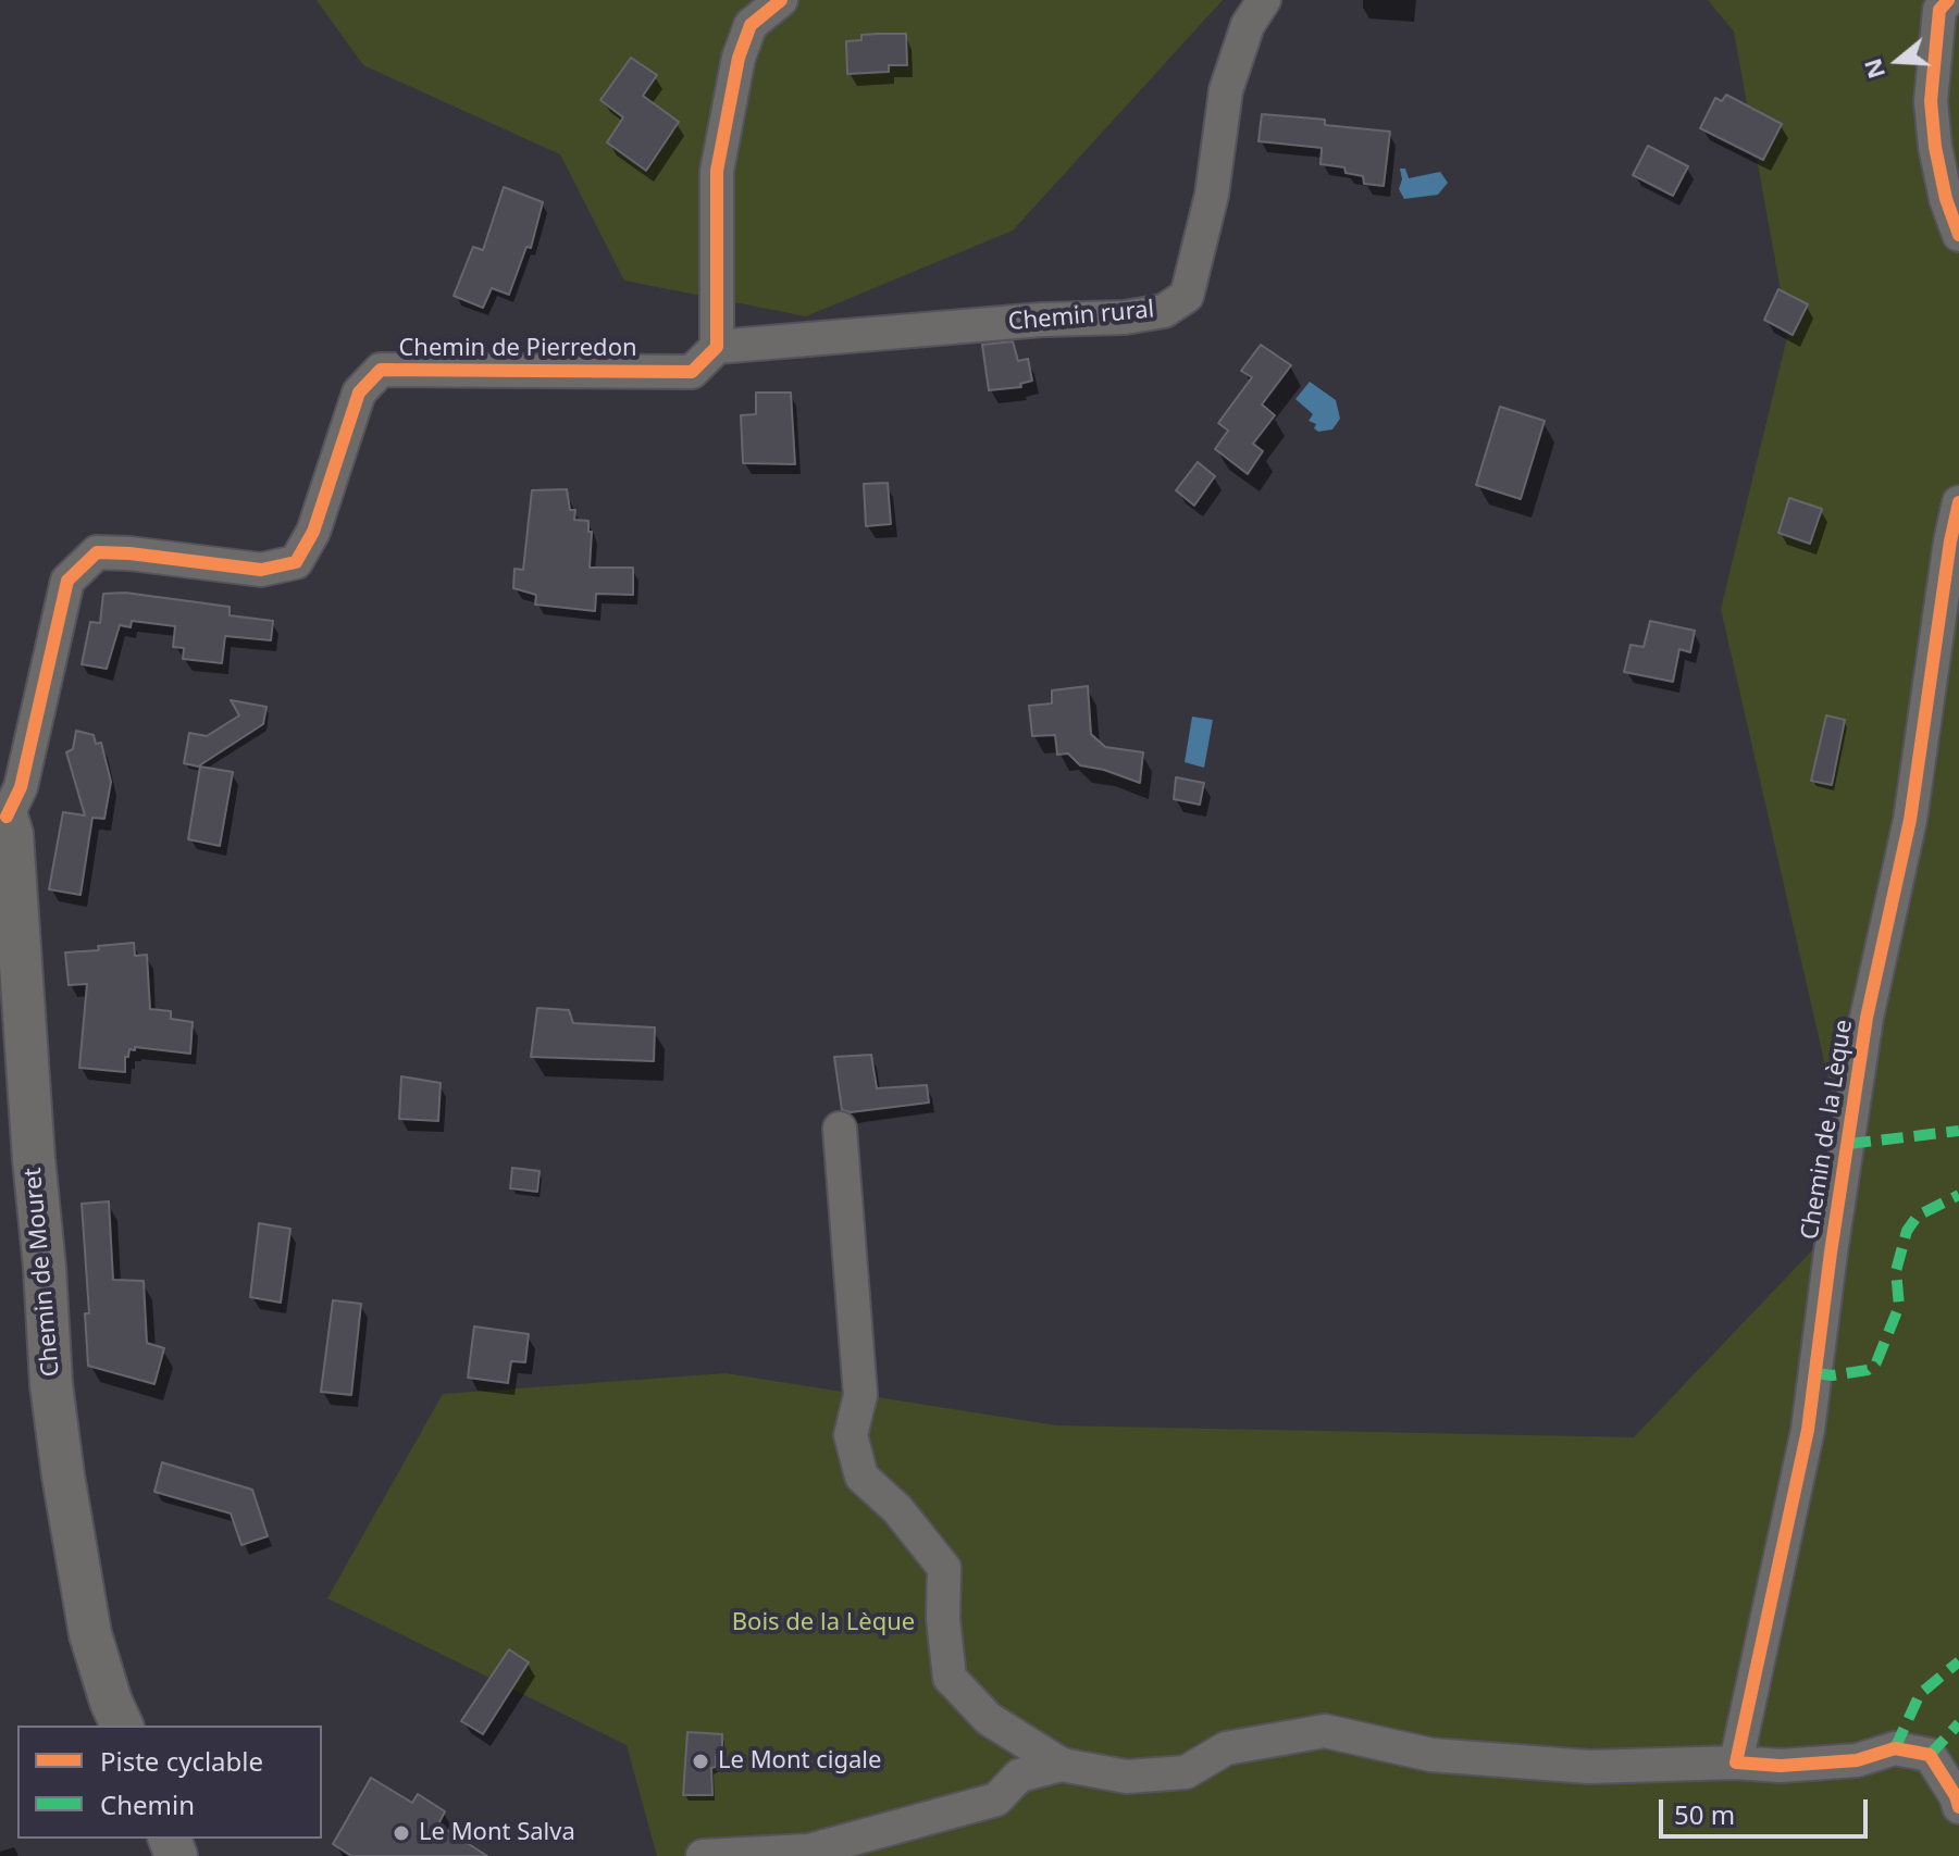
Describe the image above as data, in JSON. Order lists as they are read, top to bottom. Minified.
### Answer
{"streets":{"street":["Chemin rural","Chemin de Pierredon","Chemin de la Lèque","Chemin de Mouret"]},"crossings":[["Chemin rural","Chemin de Pierredon"],["Chemin de Pierredon","Chemin de Mouret"]],"parks":["Bois de la Lèque"],"places":["Le Mont cigale","Le Mont Salva"],"legend":["Piste cyclable","Chemin"],"scale_bar":"50 m","north":"left"}
